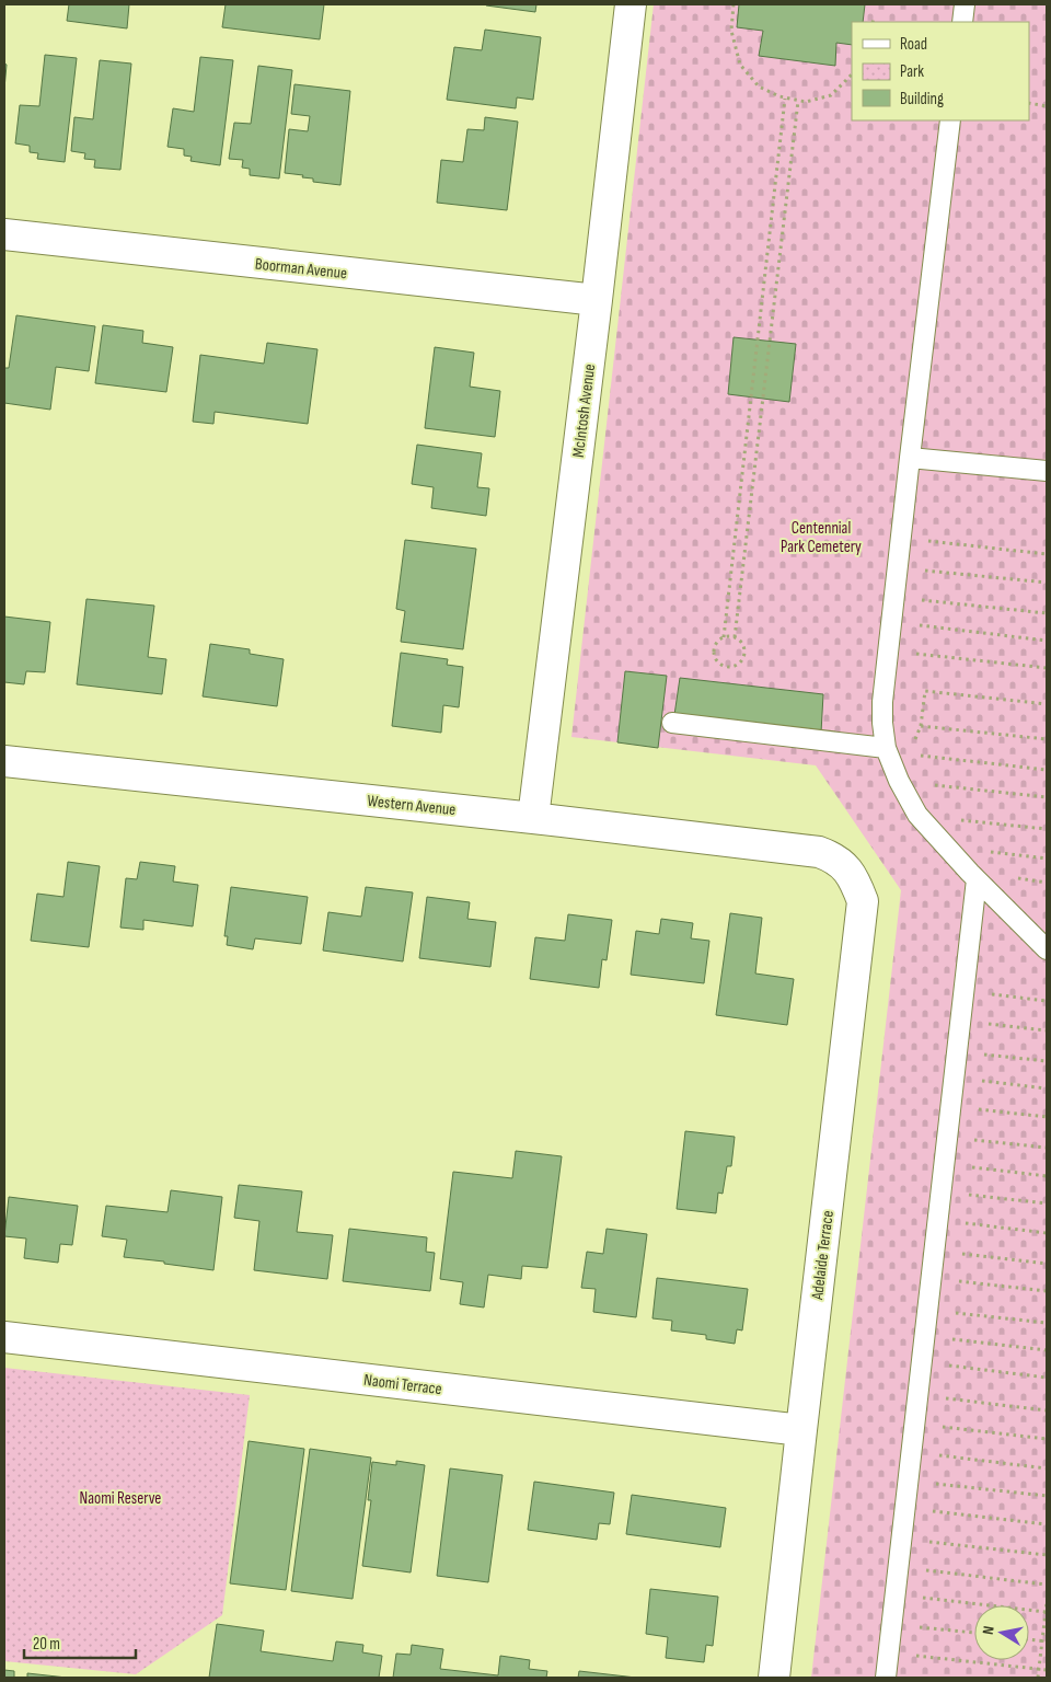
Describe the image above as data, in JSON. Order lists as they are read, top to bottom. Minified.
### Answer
{"streets":{"street":["Boorman Avenue","McIntosh Avenue","Western Avenue","Adelaide Terrace","Naomi Terrace"]},"crossings":[["Boorman Avenue","McIntosh Avenue"],["McIntosh Avenue","Western Avenue"],["Western Avenue","Adelaide Terrace"],["Adelaide Terrace","Naomi Terrace"]],"parks":["Centennial Park Cemetery","Naomi Reserve"],"legend":["Road","Park","Building"],"scale_bar":"20 m","north":"left"}
